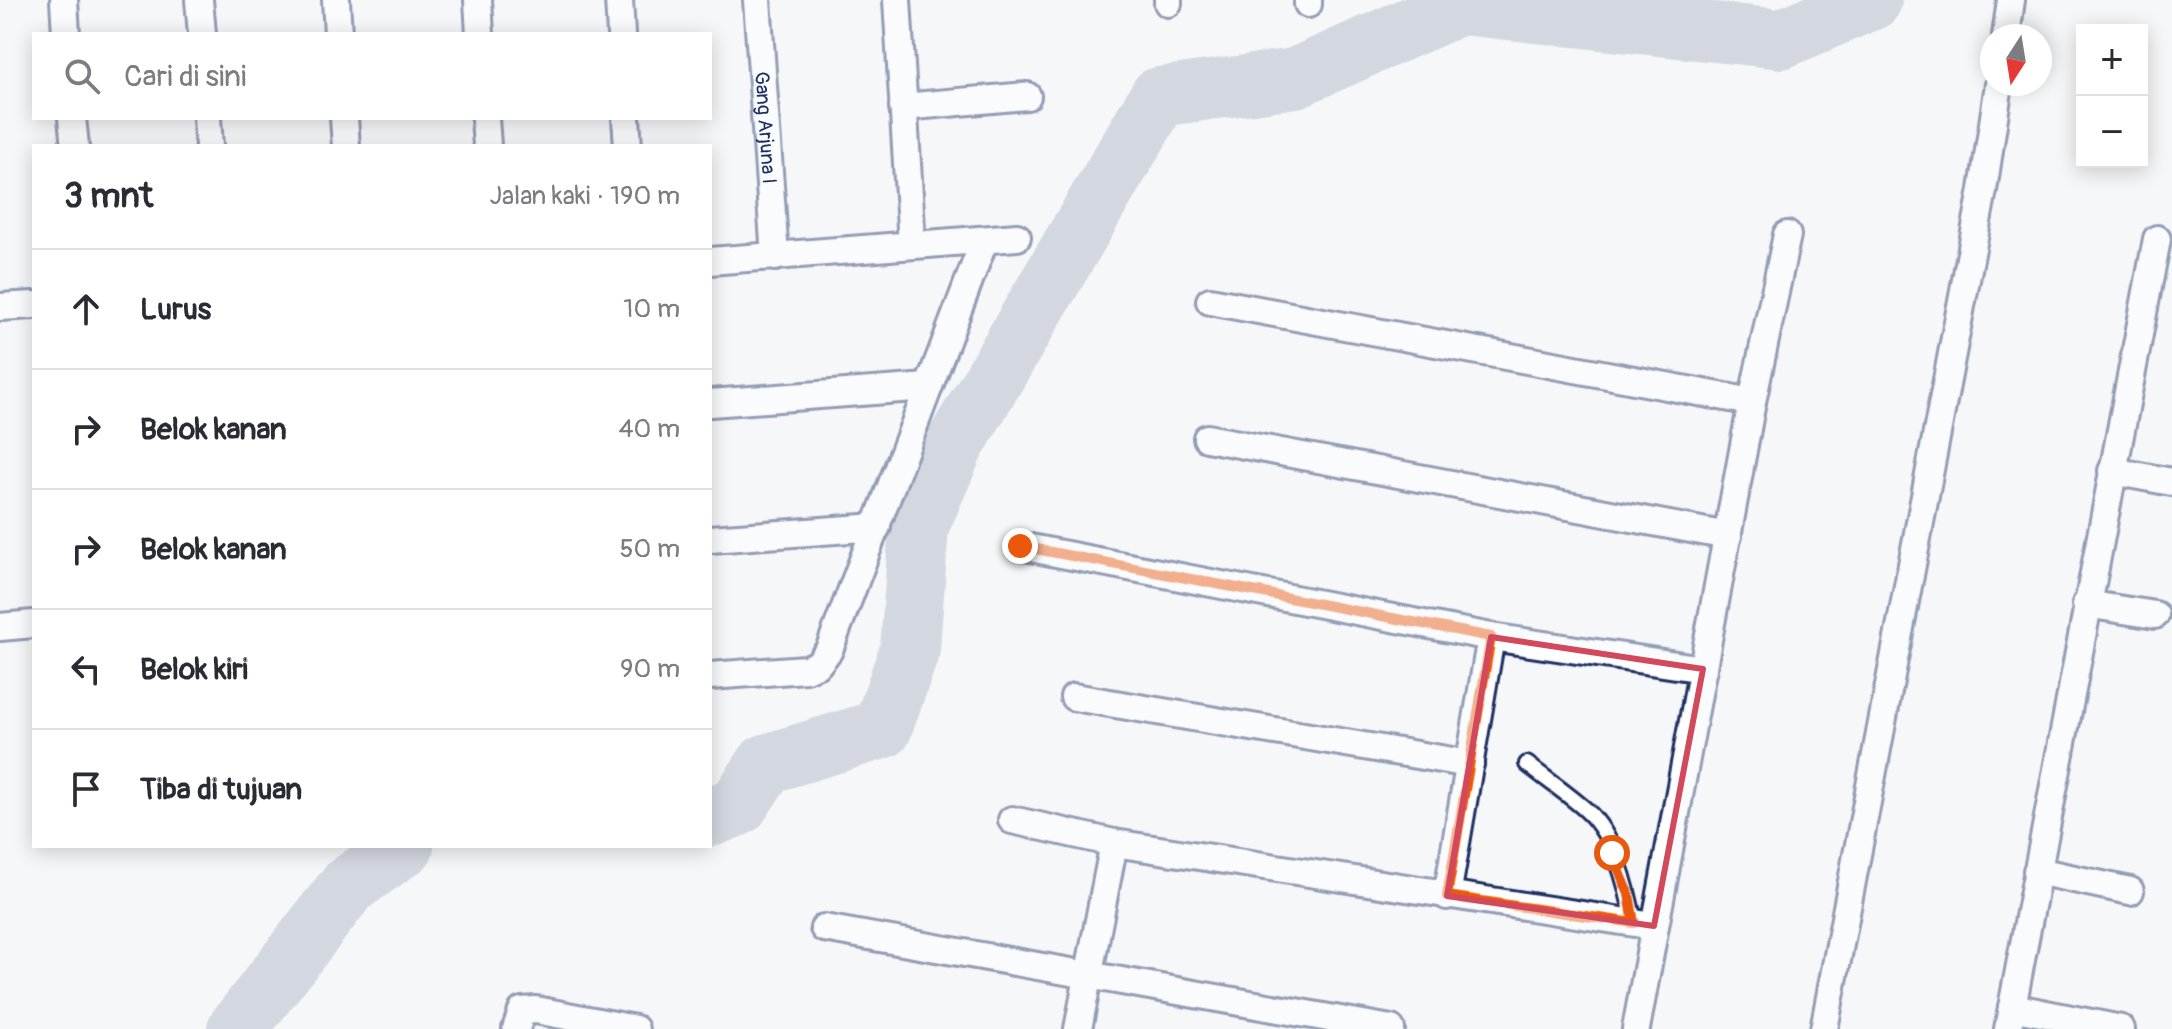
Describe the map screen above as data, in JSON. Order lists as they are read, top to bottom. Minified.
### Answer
{"streets":{"street":["Gang Arjuna I"]},"north":"bottom","page":{"map_buttons":["+","−"],"search":"Cari di sini","heading":["3 mnt","Jalan kaki · 190 m"],"list":[["Lurus","10 m"],["Belok kanan","40 m"],["Belok kanan","50 m"],["Belok kiri","90 m"],"Tiba di tujuan"]}}
